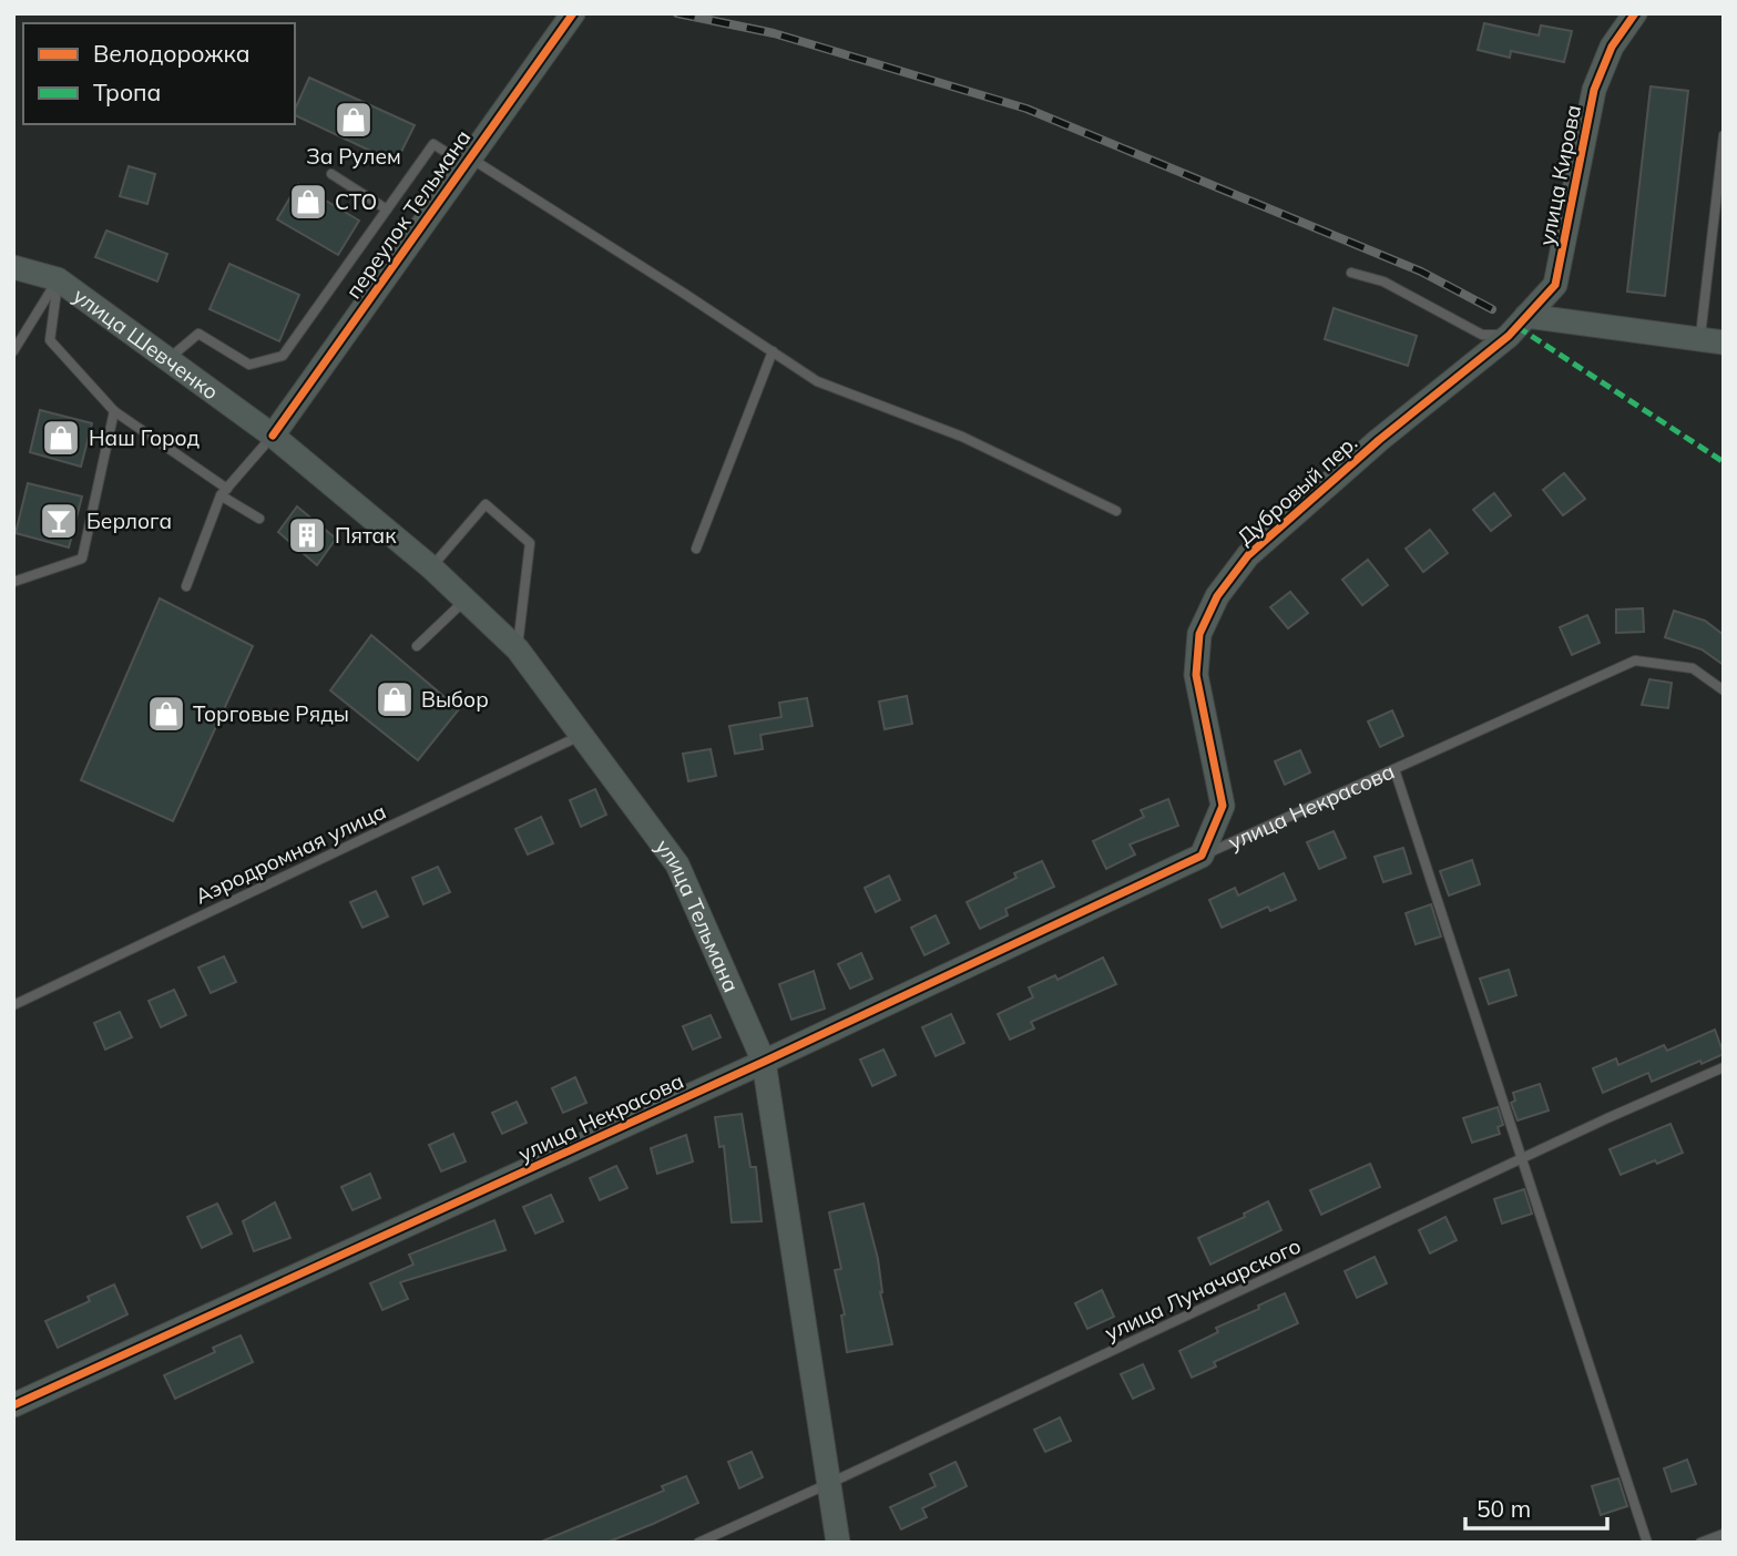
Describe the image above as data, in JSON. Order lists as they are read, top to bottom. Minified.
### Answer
{"streets":{"street":["улица Кирова","переулок Тельмана","улица Шевченко","Дубровый пер.","улица Некрасова","улица Тельмана"],"lane":["Аэродромная улица","улица Луначарского"]},"crossings":[["улица Кирова","Дубровый пер."],["переулок Тельмана","улица Шевченко"],["переулок Тельмана","улица Тельмана"],["улица Шевченко","улица Тельмана"],["Дубровый пер.","улица Некрасова"],["улица Некрасова","улица Тельмана"],["Аэродромная улица","улица Тельмана"],["улица Тельмана","улица Луначарского"]],"places":{"shop":["За Рулем","СТО","Наш Город","Выбор","Торговые Ряды"],"bar":["Берлога"],"building":["Пятак"]},"legend":["Велодорожка","Тропа"],"scale_bar":"50 m"}
